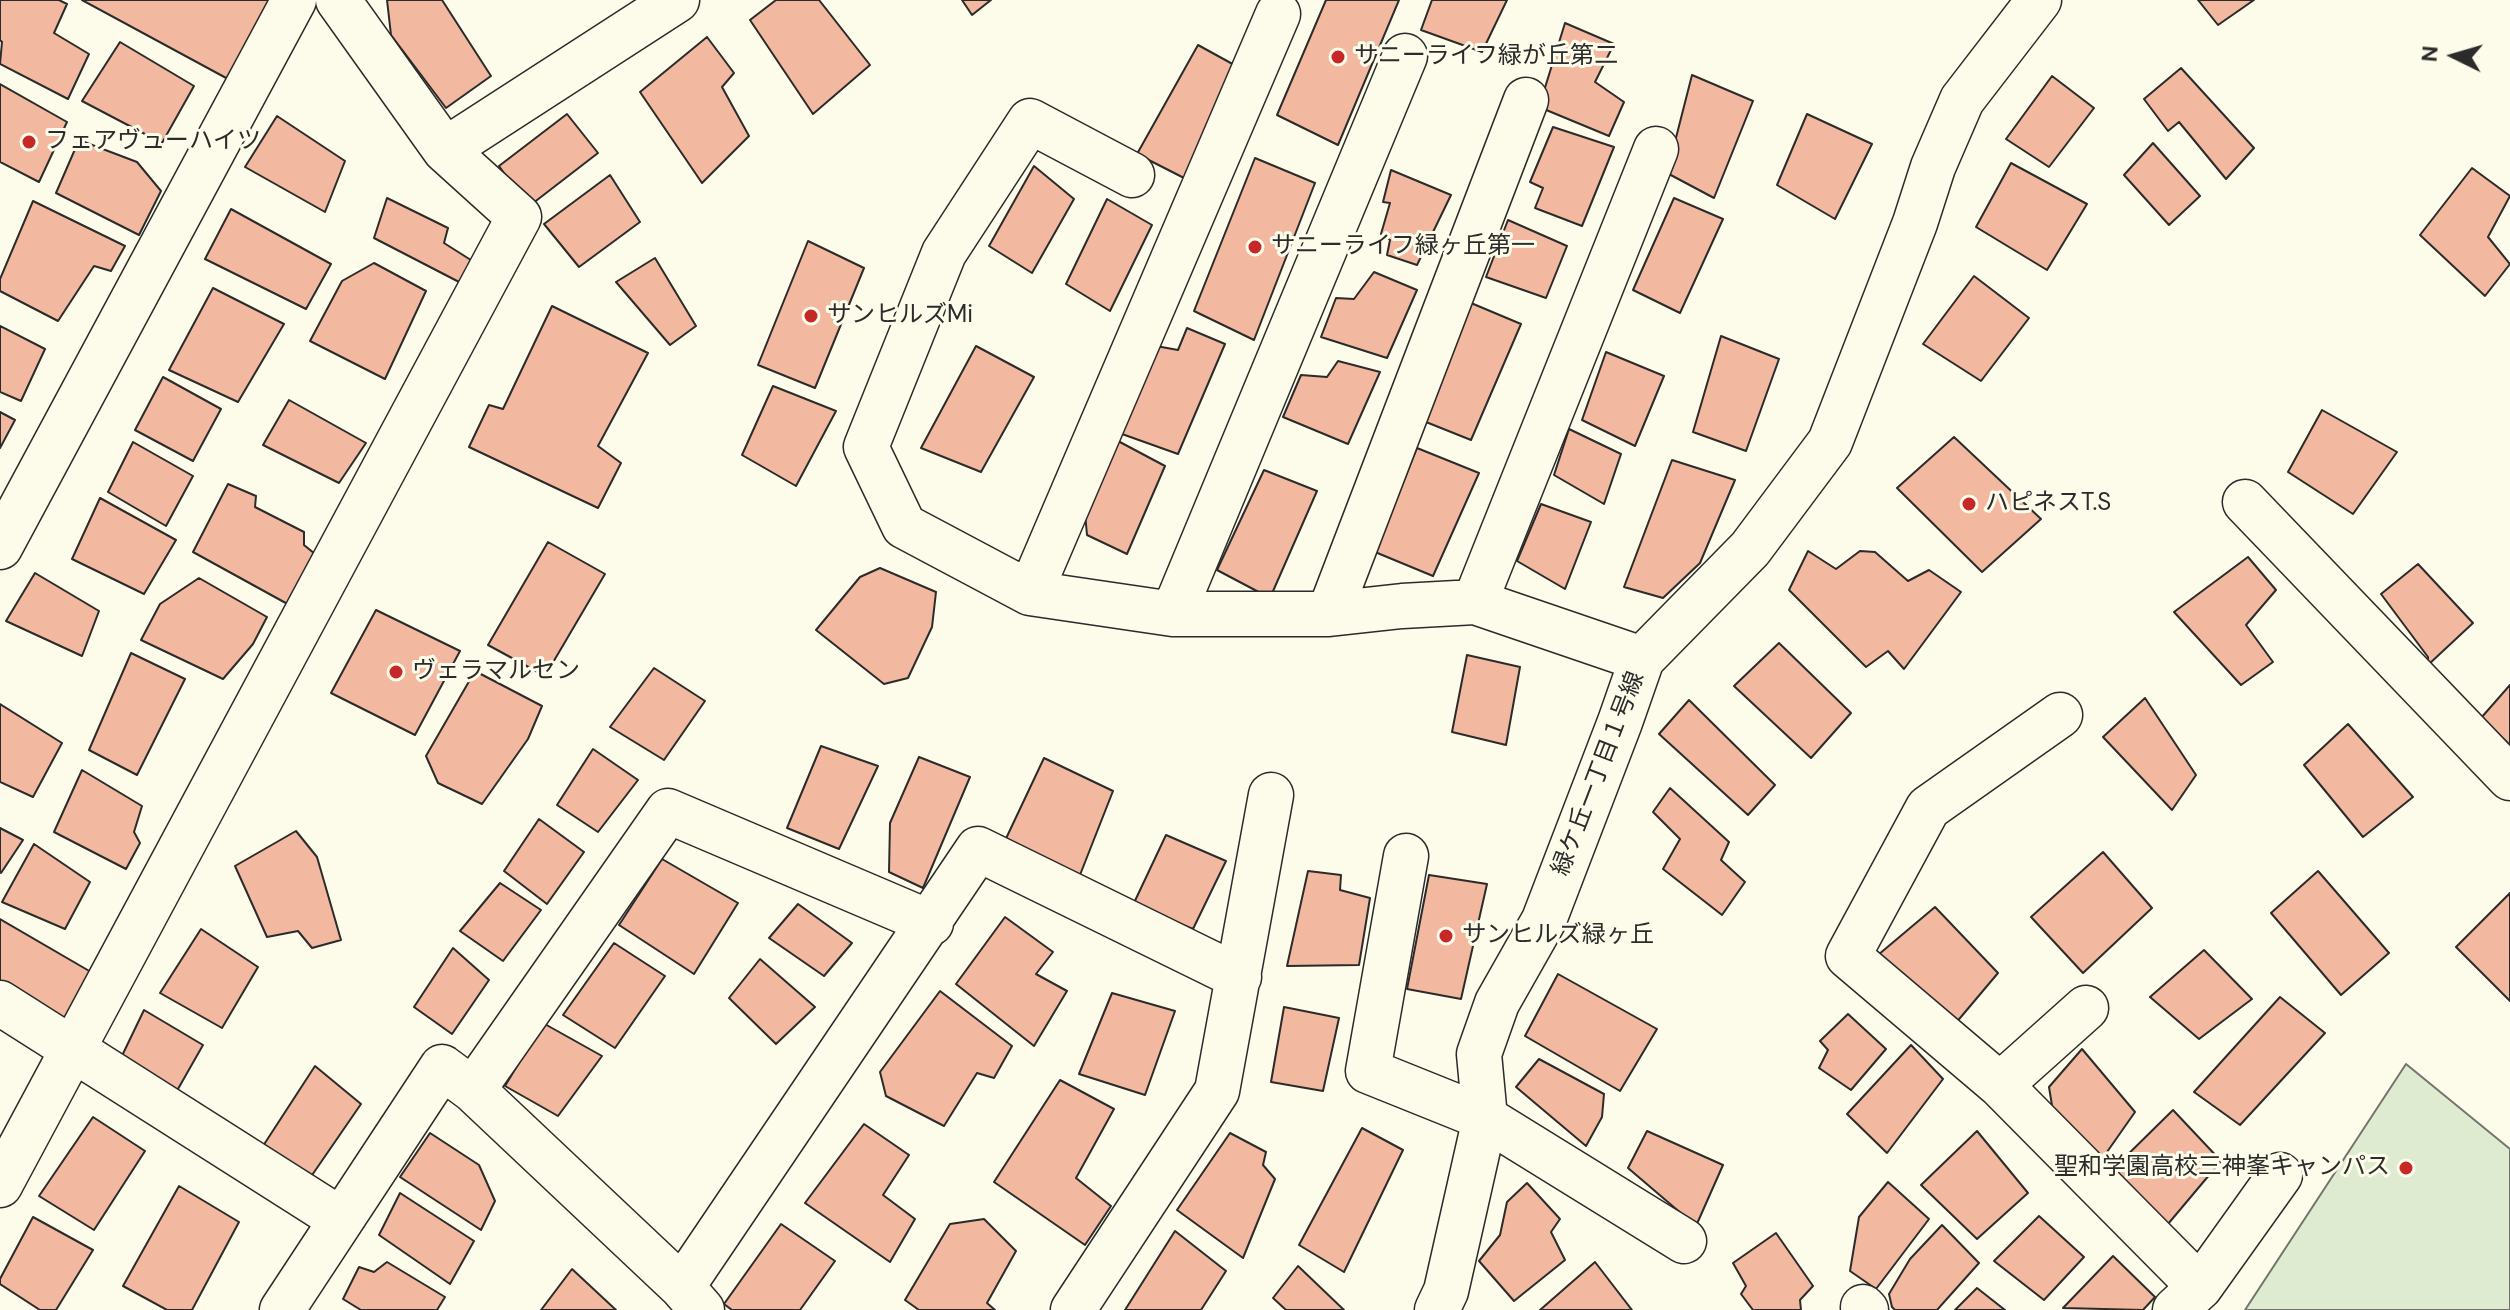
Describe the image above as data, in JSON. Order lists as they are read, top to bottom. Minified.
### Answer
{"streets":{"street":["緑ケ丘一丁目１号線"]},"places":["サニーライフ緑が丘第二","フェアヴューハイツ","サニーライフ緑ヶ丘第一","サンヒルズMi","ハピネスT.S","ヴェラマルセン","サンヒルズ緑ヶ丘","聖和学園高校三神峯キャンパス"],"north":"left"}
